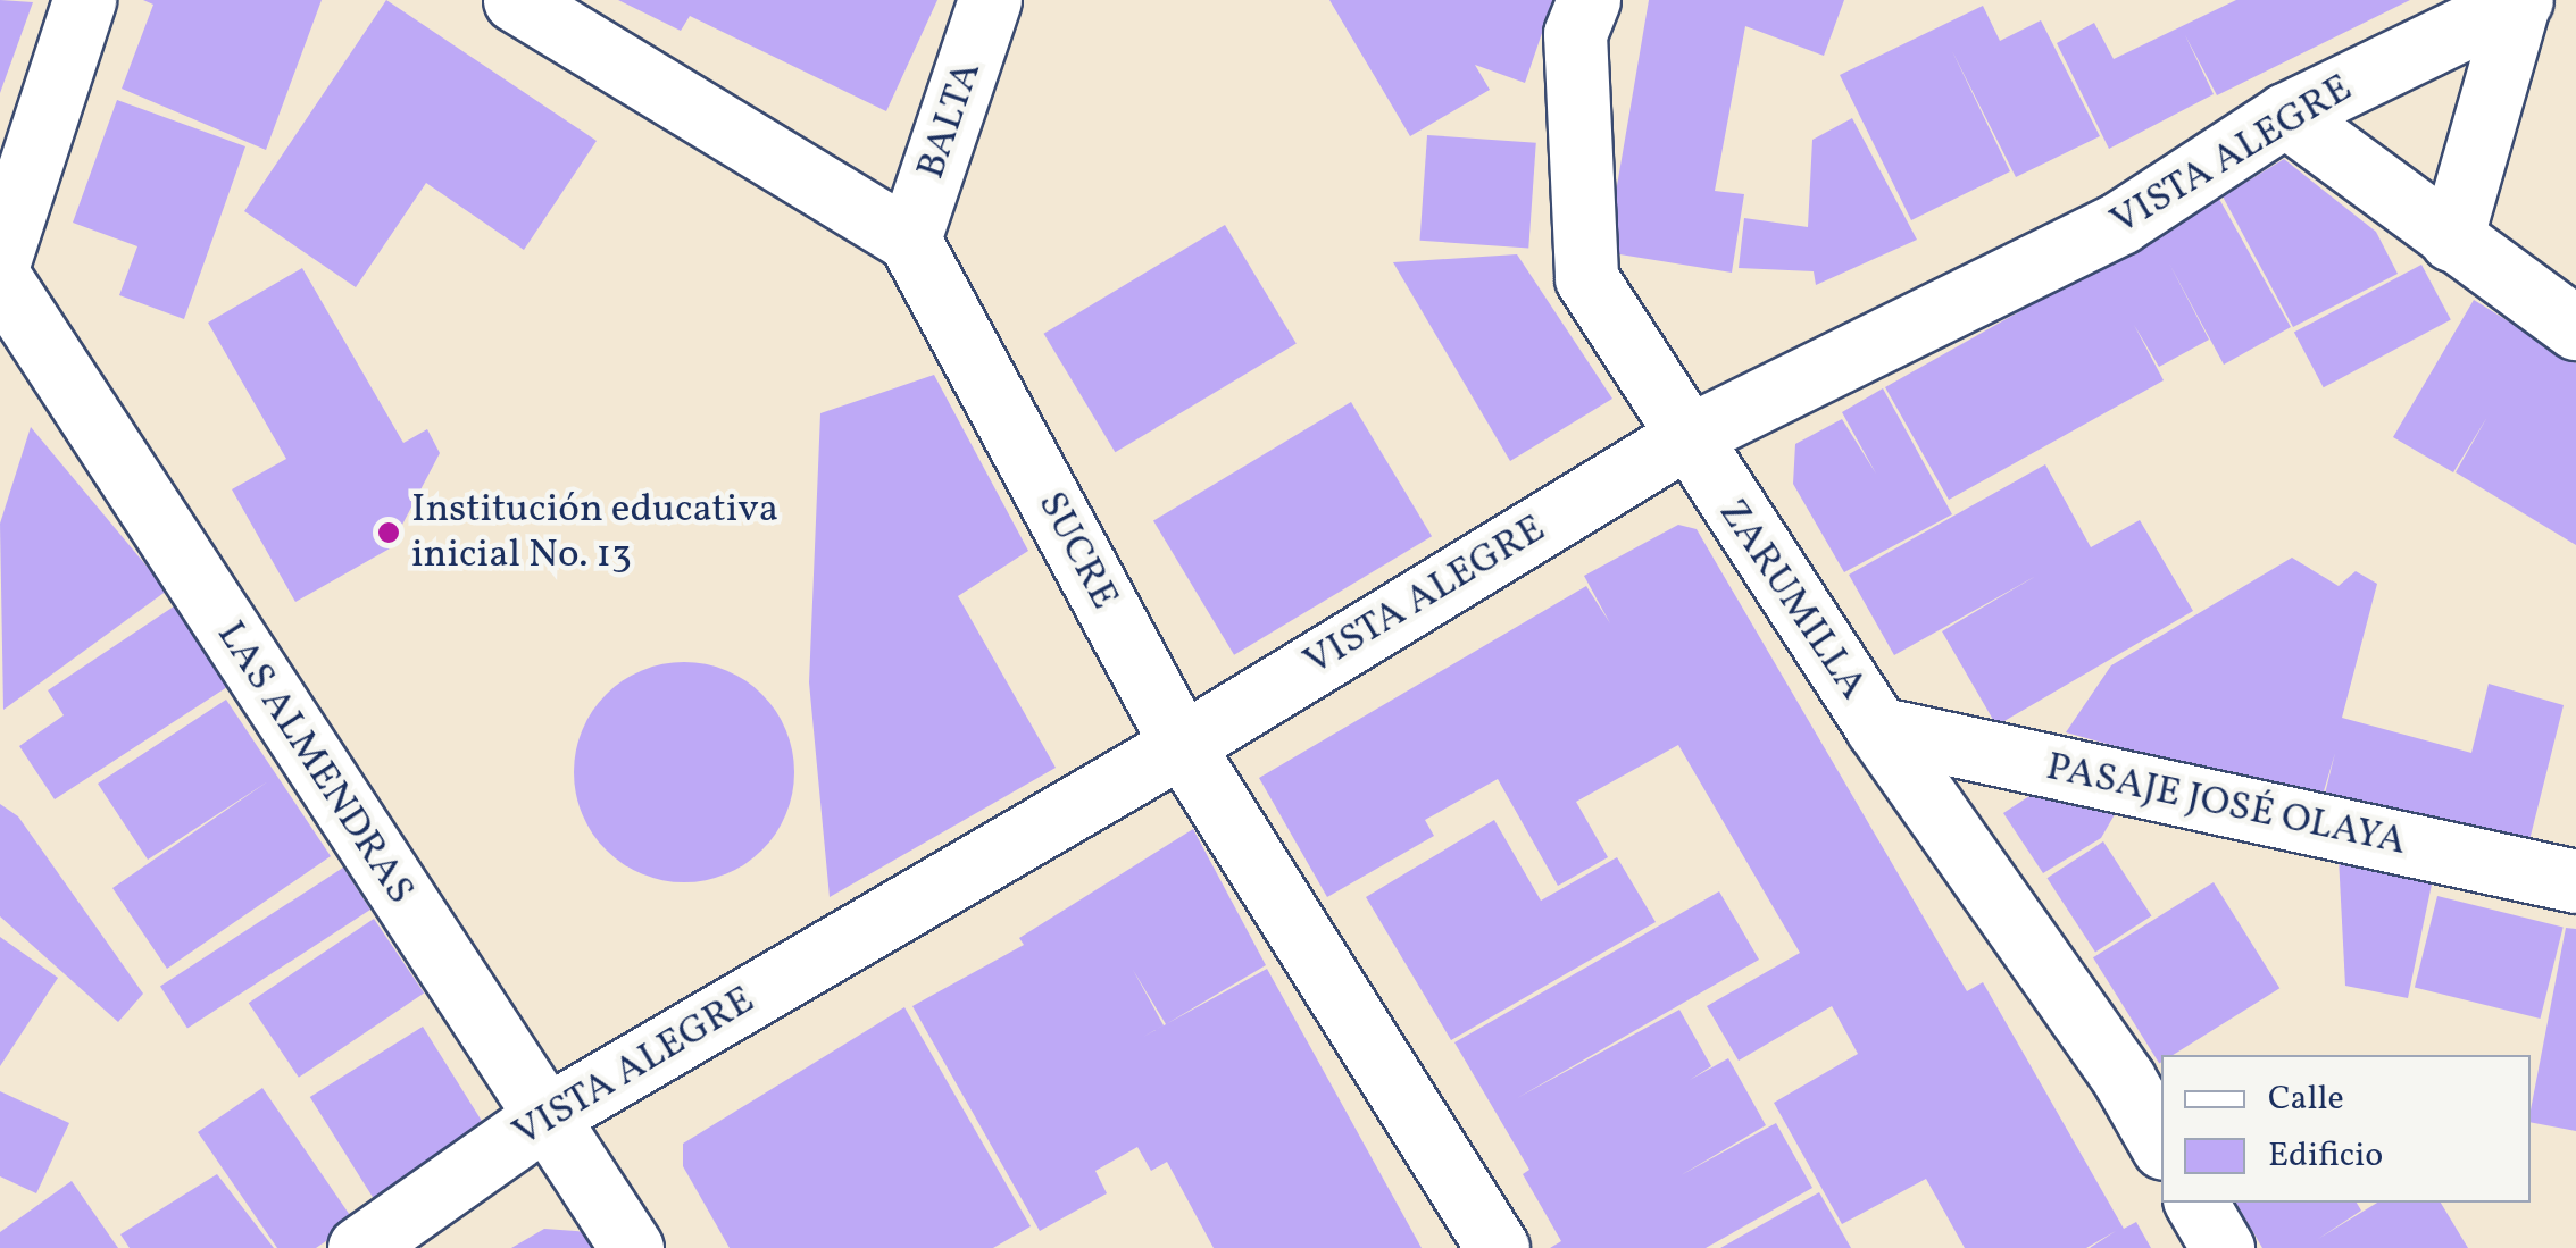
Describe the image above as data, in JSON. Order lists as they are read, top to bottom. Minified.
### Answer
{"streets":{"street":["BALTA","VISTA ALEGRE","SUCRE","ZARUMILLA","LAS ALMENDRAS","PASAJE JOSÉ OLAYA"]},"crossings":[["BALTA","SUCRE"],["VISTA ALEGRE","SUCRE"],["VISTA ALEGRE","ZARUMILLA"],["VISTA ALEGRE","LAS ALMENDRAS"],["ZARUMILLA","PASAJE JOSÉ OLAYA"]],"places":["Institución educativa inicial No. 13"],"legend":["Calle","Edificio"]}
